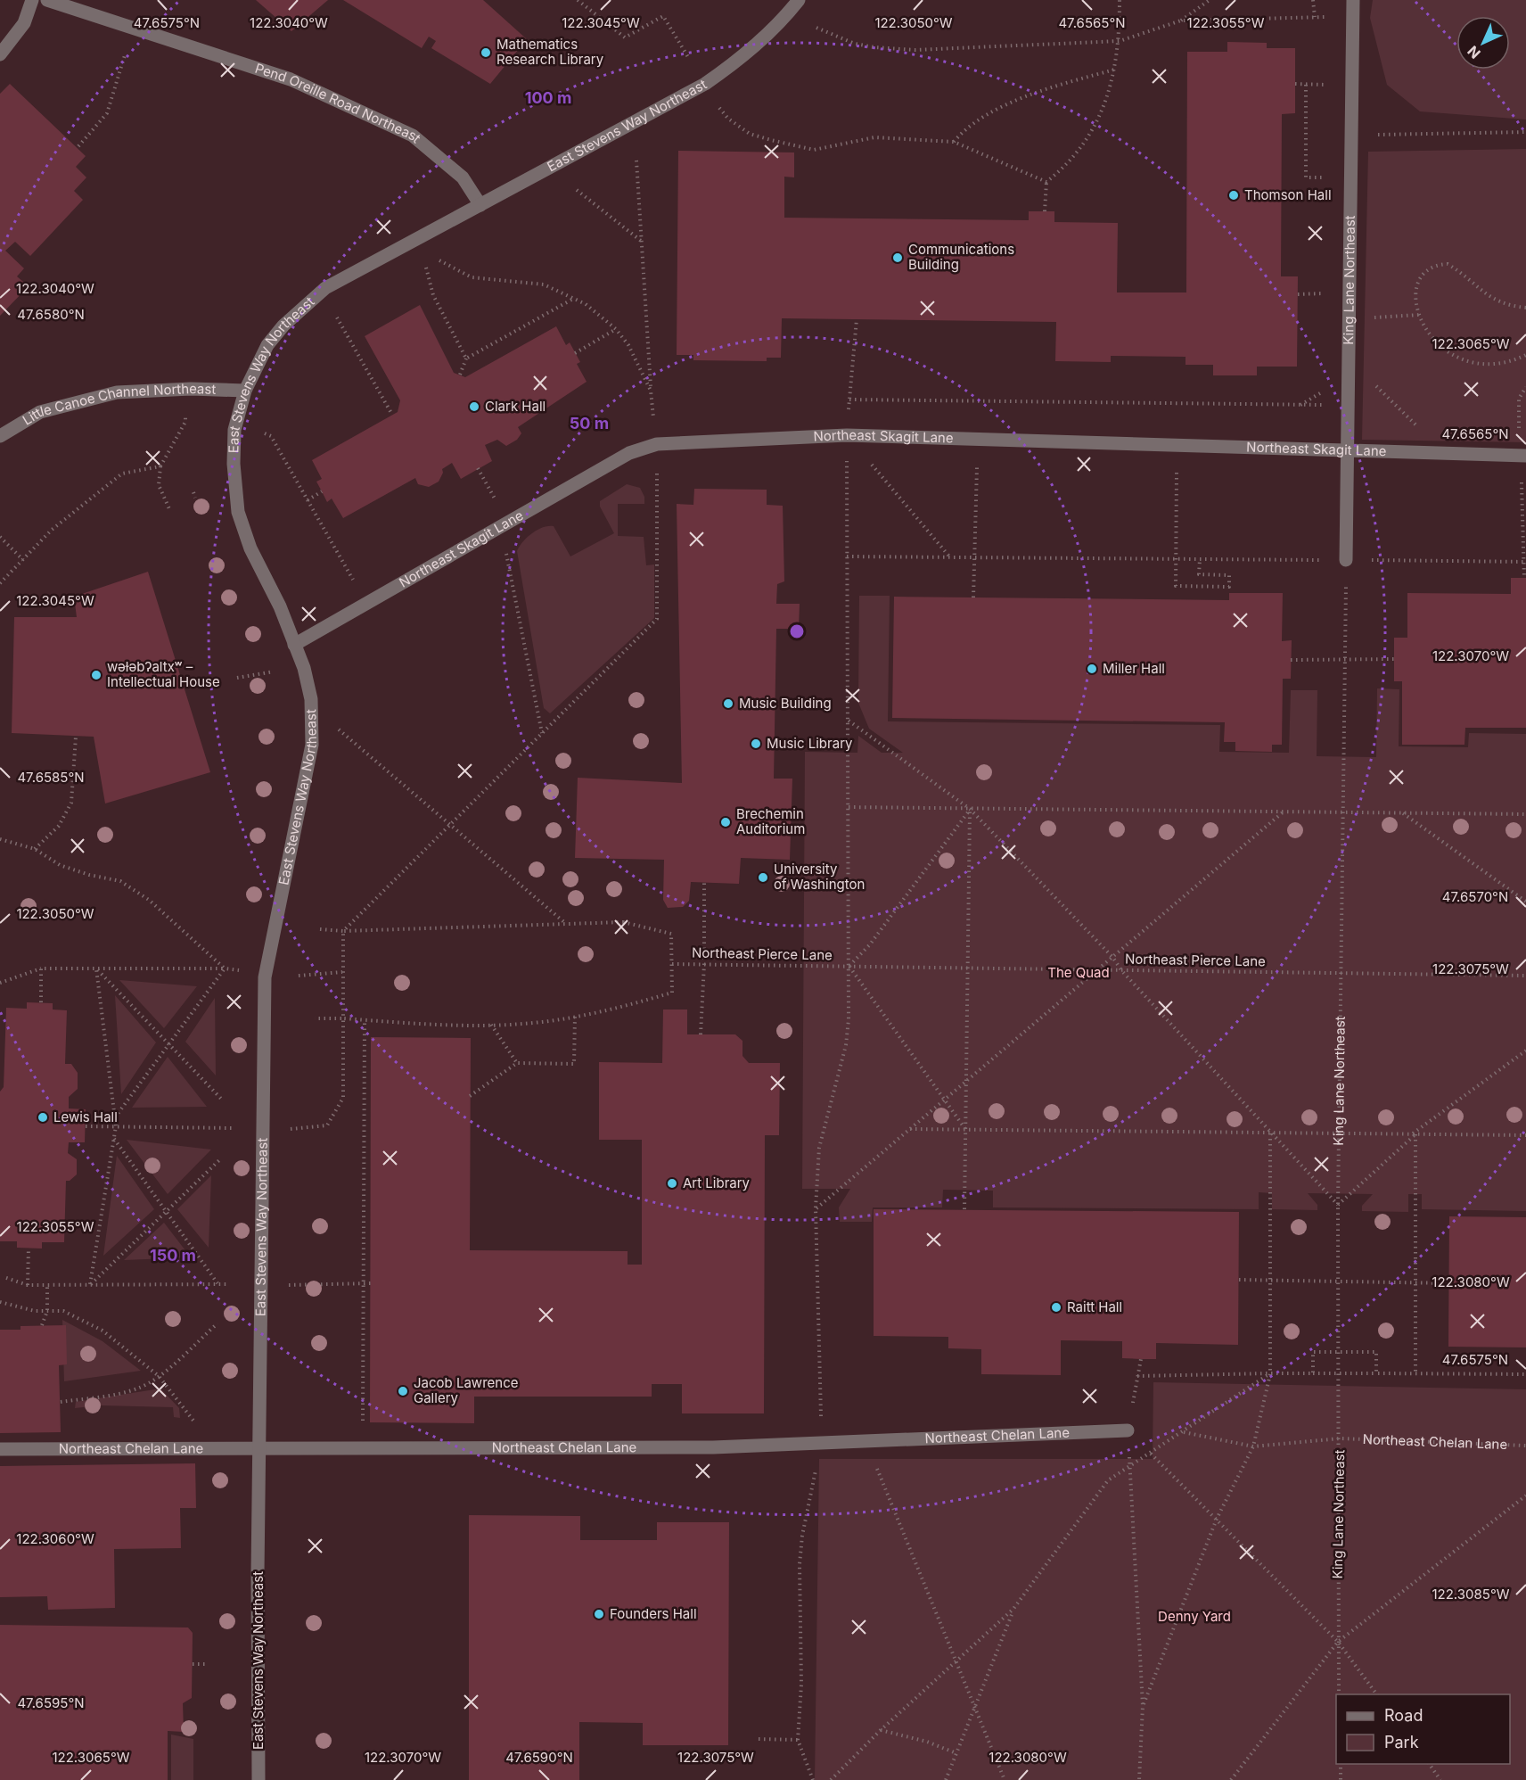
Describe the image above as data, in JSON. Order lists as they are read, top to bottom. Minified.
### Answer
{"streets":{"street":["Pend Oreille Road Northeast","East Stevens Way Northeast","King Lane Northeast","Little Canoe Channel Northeast","Northeast Skagit Lane","Northeast Chelan Lane"],"path":["Northeast Pierce Lane"]},"crossings":[["Pend Oreille Road Northeast","East Stevens Way Northeast"],["East Stevens Way Northeast","Little Canoe Channel Northeast"],["East Stevens Way Northeast","Northeast Skagit Lane"],["East Stevens Way Northeast","Northeast Chelan Lane"],["King Lane Northeast","Northeast Skagit Lane"],["King Lane Northeast","Northeast Pierce Lane"],["King Lane Northeast","Northeast Chelan Lane"]],"parks":["The Quad","Denny Yard"],"places":["Mathematics Research Library","Thomson Hall","Communications Building","Clark Hall","Miller Hall","wǝɫǝbʔaltxʷ – Intellectual House","Music Building","Music Library","Brechemin Auditorium","University of Washington","Lewis Hall","Art Library","Raitt Hall","Jacob Lawrence Gallery","Founders Hall"],"legend":["Road","Park"],"north":"bottom left","coordinates":["47.6575°N","122.3040°W","122.3045°W","122.3050°W","47.6565°N","122.3055°W","47.6580°N","122.3065°W","122.3070°W","47.6585°N","47.6570°N","122.3075°W","122.3080°W","122.3060°W","122.3085°W","47.6595°N","47.6590°N"],"rings":["100 m","50 m","150 m"]}
